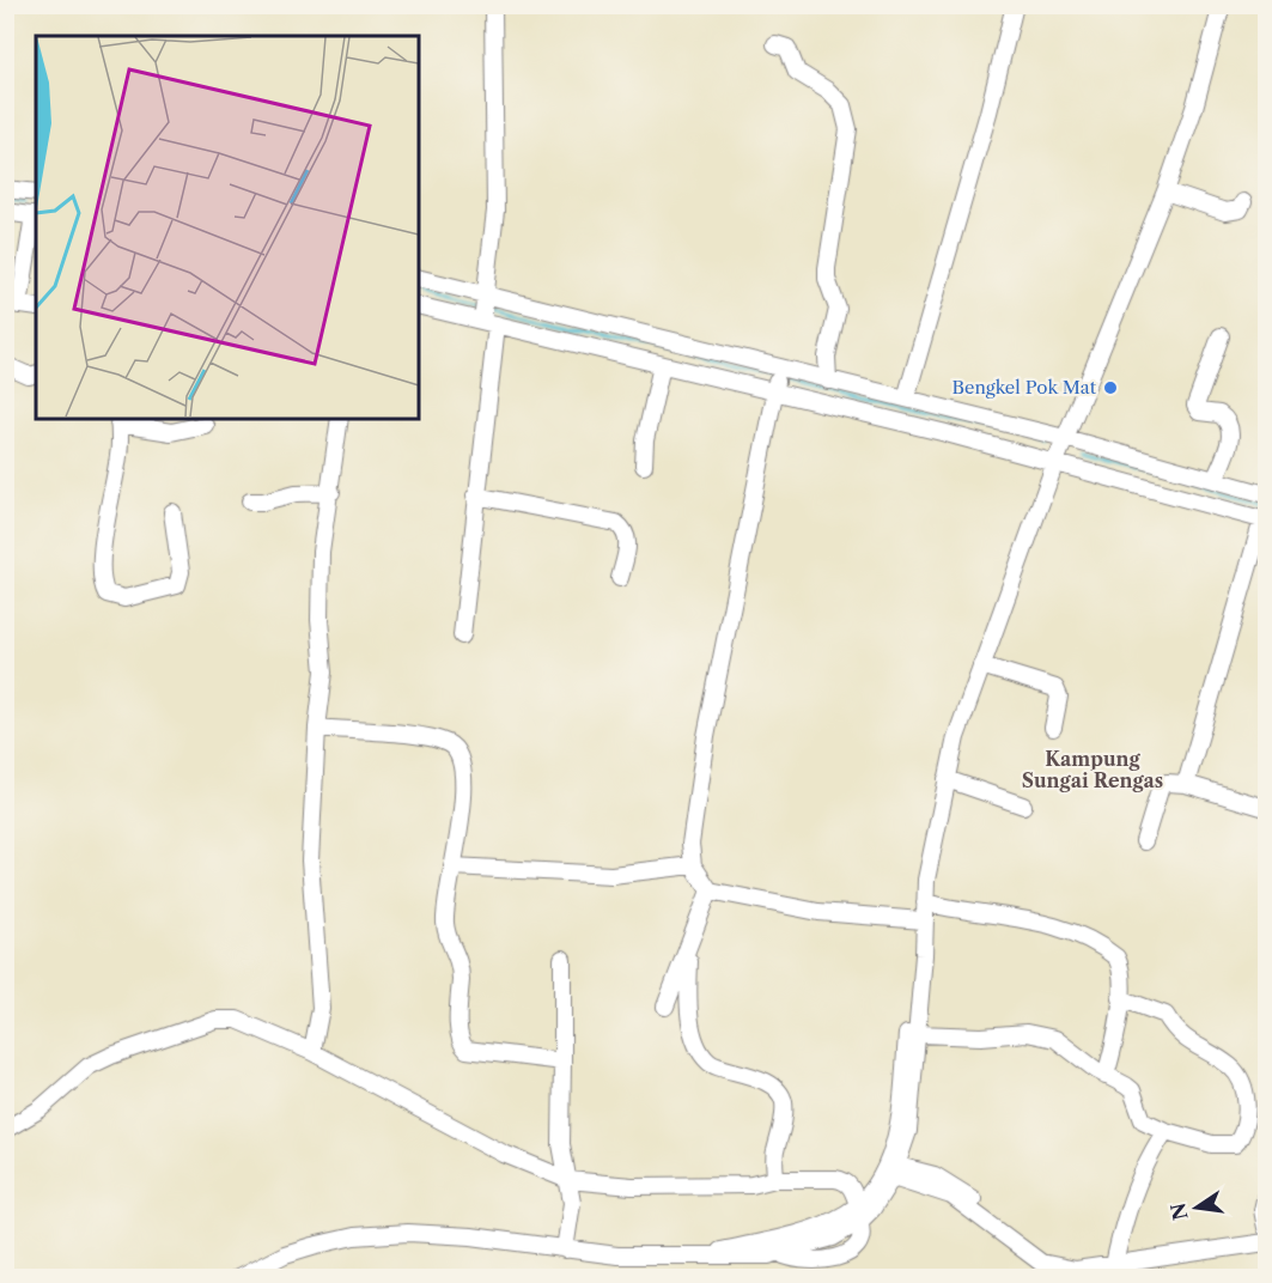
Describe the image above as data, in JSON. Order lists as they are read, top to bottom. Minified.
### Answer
{"districts":["Kampung Sungai Rengas"],"places":["Bengkel Pok Mat"],"north":"left"}
